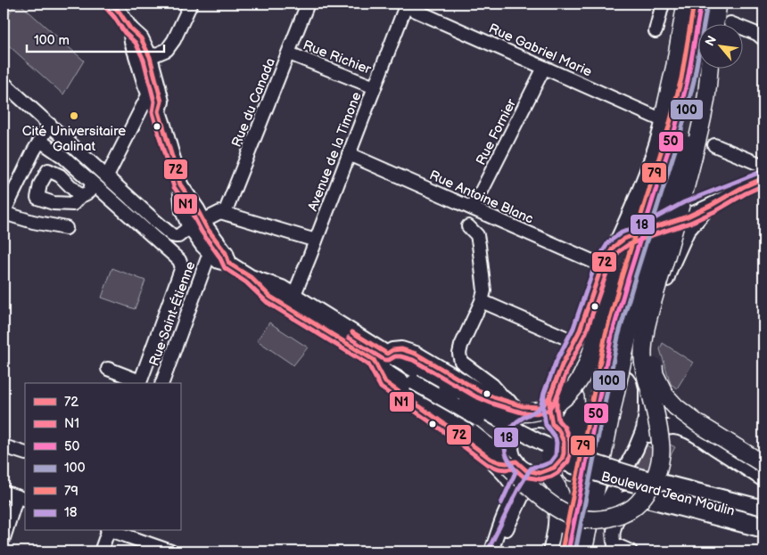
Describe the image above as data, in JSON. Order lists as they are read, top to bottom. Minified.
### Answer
{"streets":{"main road":["Boulevard Jean Moulin"],"street":["Rue Gabriel Marie","Rue Richier","Rue du Canada","Rue Fornier","Avenue de la Timone","Rue Antoine Blanc","Rue Saint-Étienne"]},"crossings":[["Rue Gabriel Marie","Rue Fornier"],["Rue Gabriel Marie","Avenue de la Timone"],["Rue Richier","Rue du Canada"],["Rue Richier","Avenue de la Timone"],["Rue Fornier","Rue Antoine Blanc"],["Avenue de la Timone","Rue Antoine Blanc"],["Avenue de la Timone","Boulevard Jean Moulin"],["Rue Saint-Étienne","Boulevard Jean Moulin"]],"places":["Cité Universitaire Galinat"],"lines":["transit line 72","transit line 50","transit line 79","transit line 100","transit line N1","transit line 18"],"legend":["72","N1","50","100","79","18"],"scale_bar":"100 m","north":"top left"}
